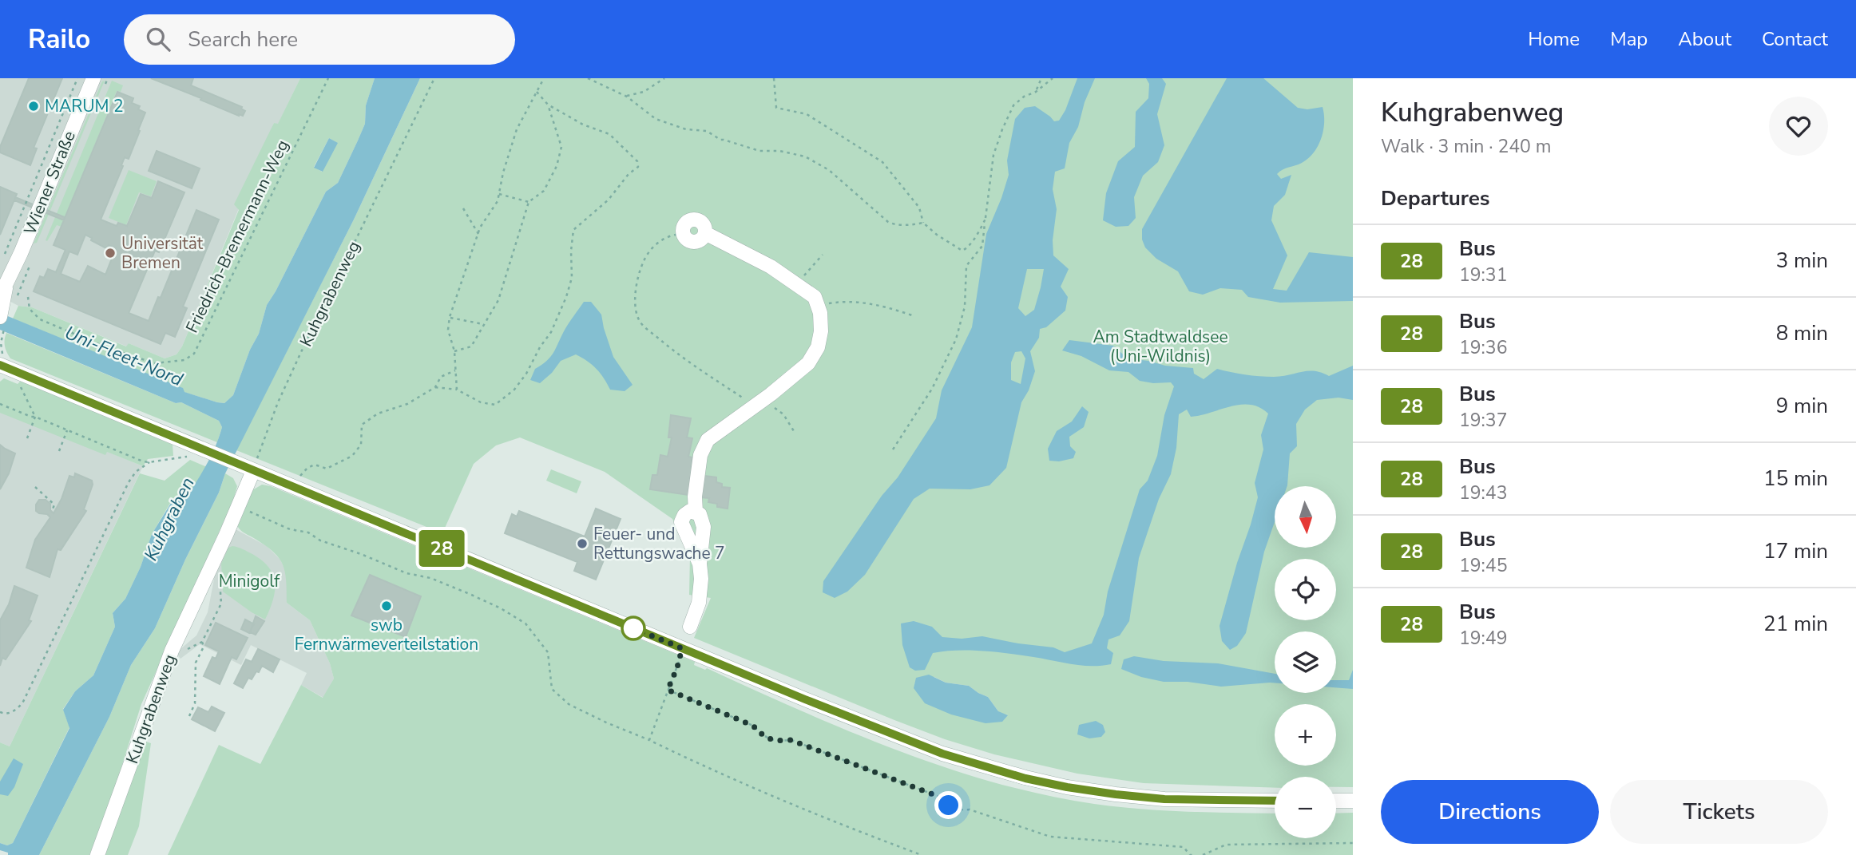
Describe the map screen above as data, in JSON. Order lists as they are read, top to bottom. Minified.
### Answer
{"streets":{"street":["Wiener Straße","Kuhgrabenweg"],"path":["Friedrich-Bremermann-Weg"]},"water":["Uni-Fleet-Nord","Kuhgraben"],"parks":["Am Stadtwaldsee (Uni-Wildnis)","Minigolf"],"places":["MARUM 2","Universität Bremen","Feuer- und Rettungswache 7","swb Fernwärmeverteilstation"],"lines":["bus line 28"],"north":"bottom","page":{"header":"Railo","search":"Search here","nav":["Home","Map","About","Contact"],"on_map":"28","heading":[["Kuhgrabenweg","Walk · 3 min · 240 m"],"Departures"],"list":[{"mark":"28","name":"Bus","note":"19:31","value":"3 min"},{"mark":"28","name":"Bus","note":"19:36","value":"8 min"},{"mark":"28","name":"Bus","note":"19:37","value":"9 min"},{"mark":"28","name":"Bus","note":"19:43","value":"15 min"},{"mark":"28","name":"Bus","note":"19:45","value":"17 min"},{"mark":"28","name":"Bus","note":"19:49","value":"21 min"}],"map_buttons":["+","−"],"buttons":["Directions","Tickets"]}}
